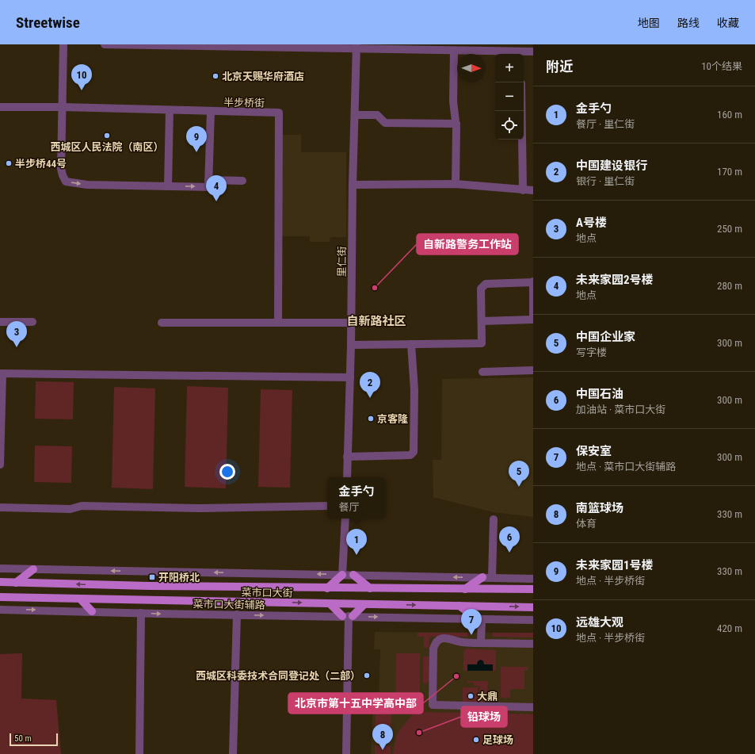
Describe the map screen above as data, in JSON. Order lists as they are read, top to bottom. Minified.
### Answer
{"streets":{"main road":["菜市口大街"],"street":["半步桥街","里仁街","菜市口大街辅路"]},"districts":["自新路社区"],"places":{"other":["北京天赐华府酒店","西城区人民法院（南区）","半步桥44号","自新路警务工作站","京客隆","西城区科委技术合同登记处（二部）","北京市第十五中学高中部","大鼎","铅球场","足球场"],"transit":["开阳桥北"]},"scale_bar":"50 m","north":"right","page":{"header":"Streetwise","nav":["地图","路线","收藏"],"heading":["附近","10个结果"],"map_buttons":["+","−"],"pins":["10","9","4","3","2","5","6","1","7","8"],"list":[{"mark":"1","name":"金手勺","note":"餐厅 · 里仁街","value":"160 m"},{"mark":"2","name":"中国建设银行","note":"银行 · 里仁街","value":"170 m"},{"mark":"3","name":"A号楼","note":"地点","value":"250 m"},{"mark":"4","name":"未来家园2号楼","note":"地点","value":"280 m"},{"mark":"5","name":"中国企业家","note":"写字楼","value":"300 m"},{"mark":"6","name":"中国石油","note":"加油站 · 菜市口大街","value":"300 m"},{"mark":"7","name":"保安室","note":"地点 · 菜市口大街辅路","value":"300 m"},{"mark":"8","name":"南篮球场","note":"体育","value":"330 m"},{"mark":"9","name":"未来家园1号楼","note":"地点 · 半步桥街","value":"330 m"},{"mark":"10","name":"远雄大观","note":"地点 · 半步桥街","value":"420 m"}],"popup":["金手勺","餐厅"],"scale":"50 m"}}
